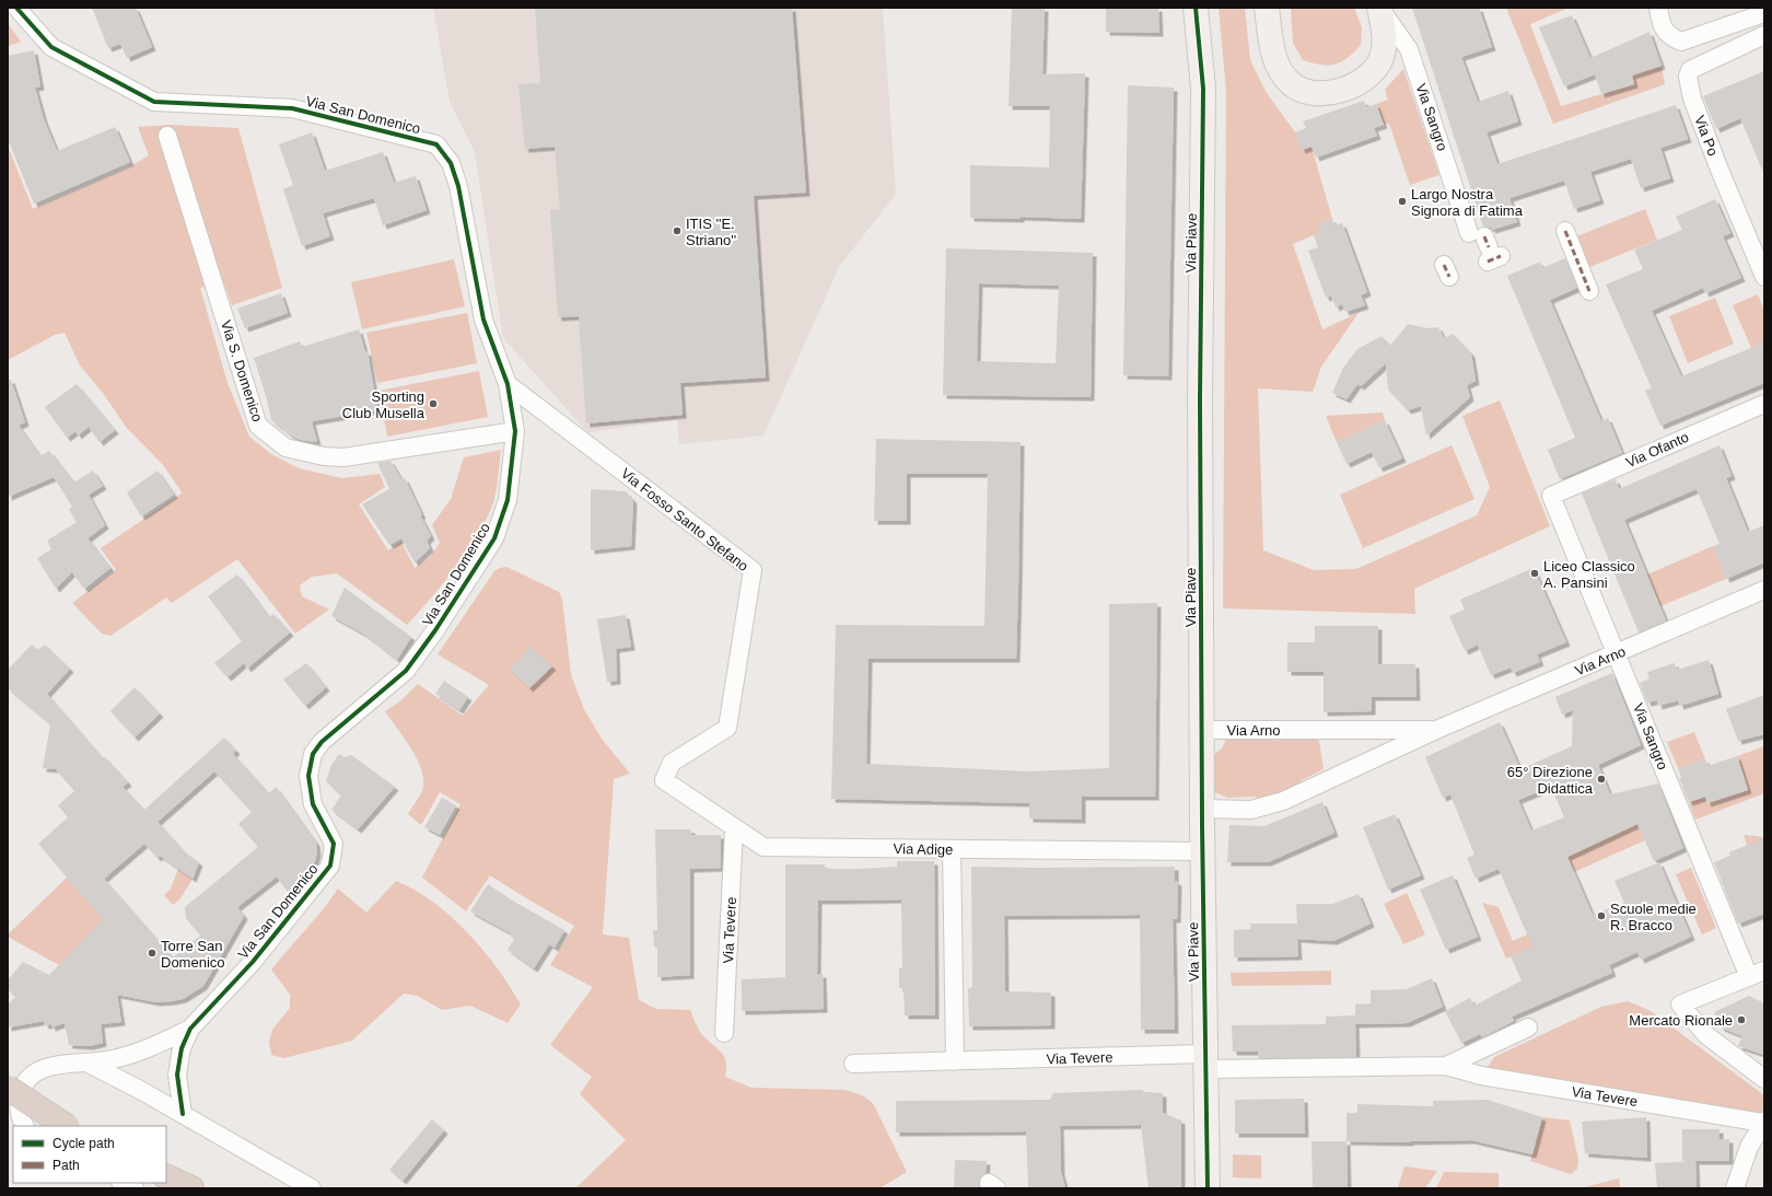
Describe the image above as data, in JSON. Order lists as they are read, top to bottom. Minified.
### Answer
{"streets":{"street":["Via San Domenico","Via Sangro","Via Po","Via Piave","Via S. Domenico","Via Ofanto","Via Fosso Santo Stefano","Via Arno","Via Adige","Via Tevere"]},"crossings":[["Via San Domenico","Via S. Domenico"],["Via San Domenico","Via Fosso Santo Stefano"],["Via Sangro","Via Ofanto"],["Via Sangro","Via Arno"],["Via Piave","Via Arno"],["Via Piave","Via Adige"],["Via Piave","Via Tevere"],["Via Fosso Santo Stefano","Via Adige"],["Via Adige","Via Tevere"]],"places":["Largo Nostra Signora di Fatima","ITIS ''E. Striano''","Sporting Club Musella","Liceo Classico A. Pansini","65° Direzione Didattica","Scuole medie R. Bracco","Torre San Domenico","Mercato Rionale"],"legend":["Cycle path","Path"]}
